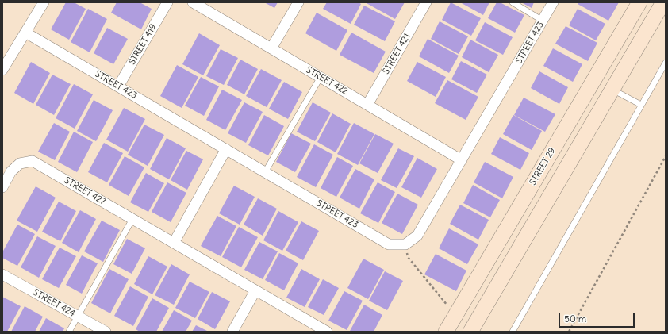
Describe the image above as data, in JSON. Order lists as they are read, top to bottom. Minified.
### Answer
{"streets":{"street":["STREET 423","STREET 419","STREET 421","STREET 422","STREET 29","STREET 427","STREET 424"]},"crossings":[["STREET 423","STREET 419"],["STREET 423","STREET 422"],["STREET 421","STREET 422"]],"scale_bar":"50 m"}
